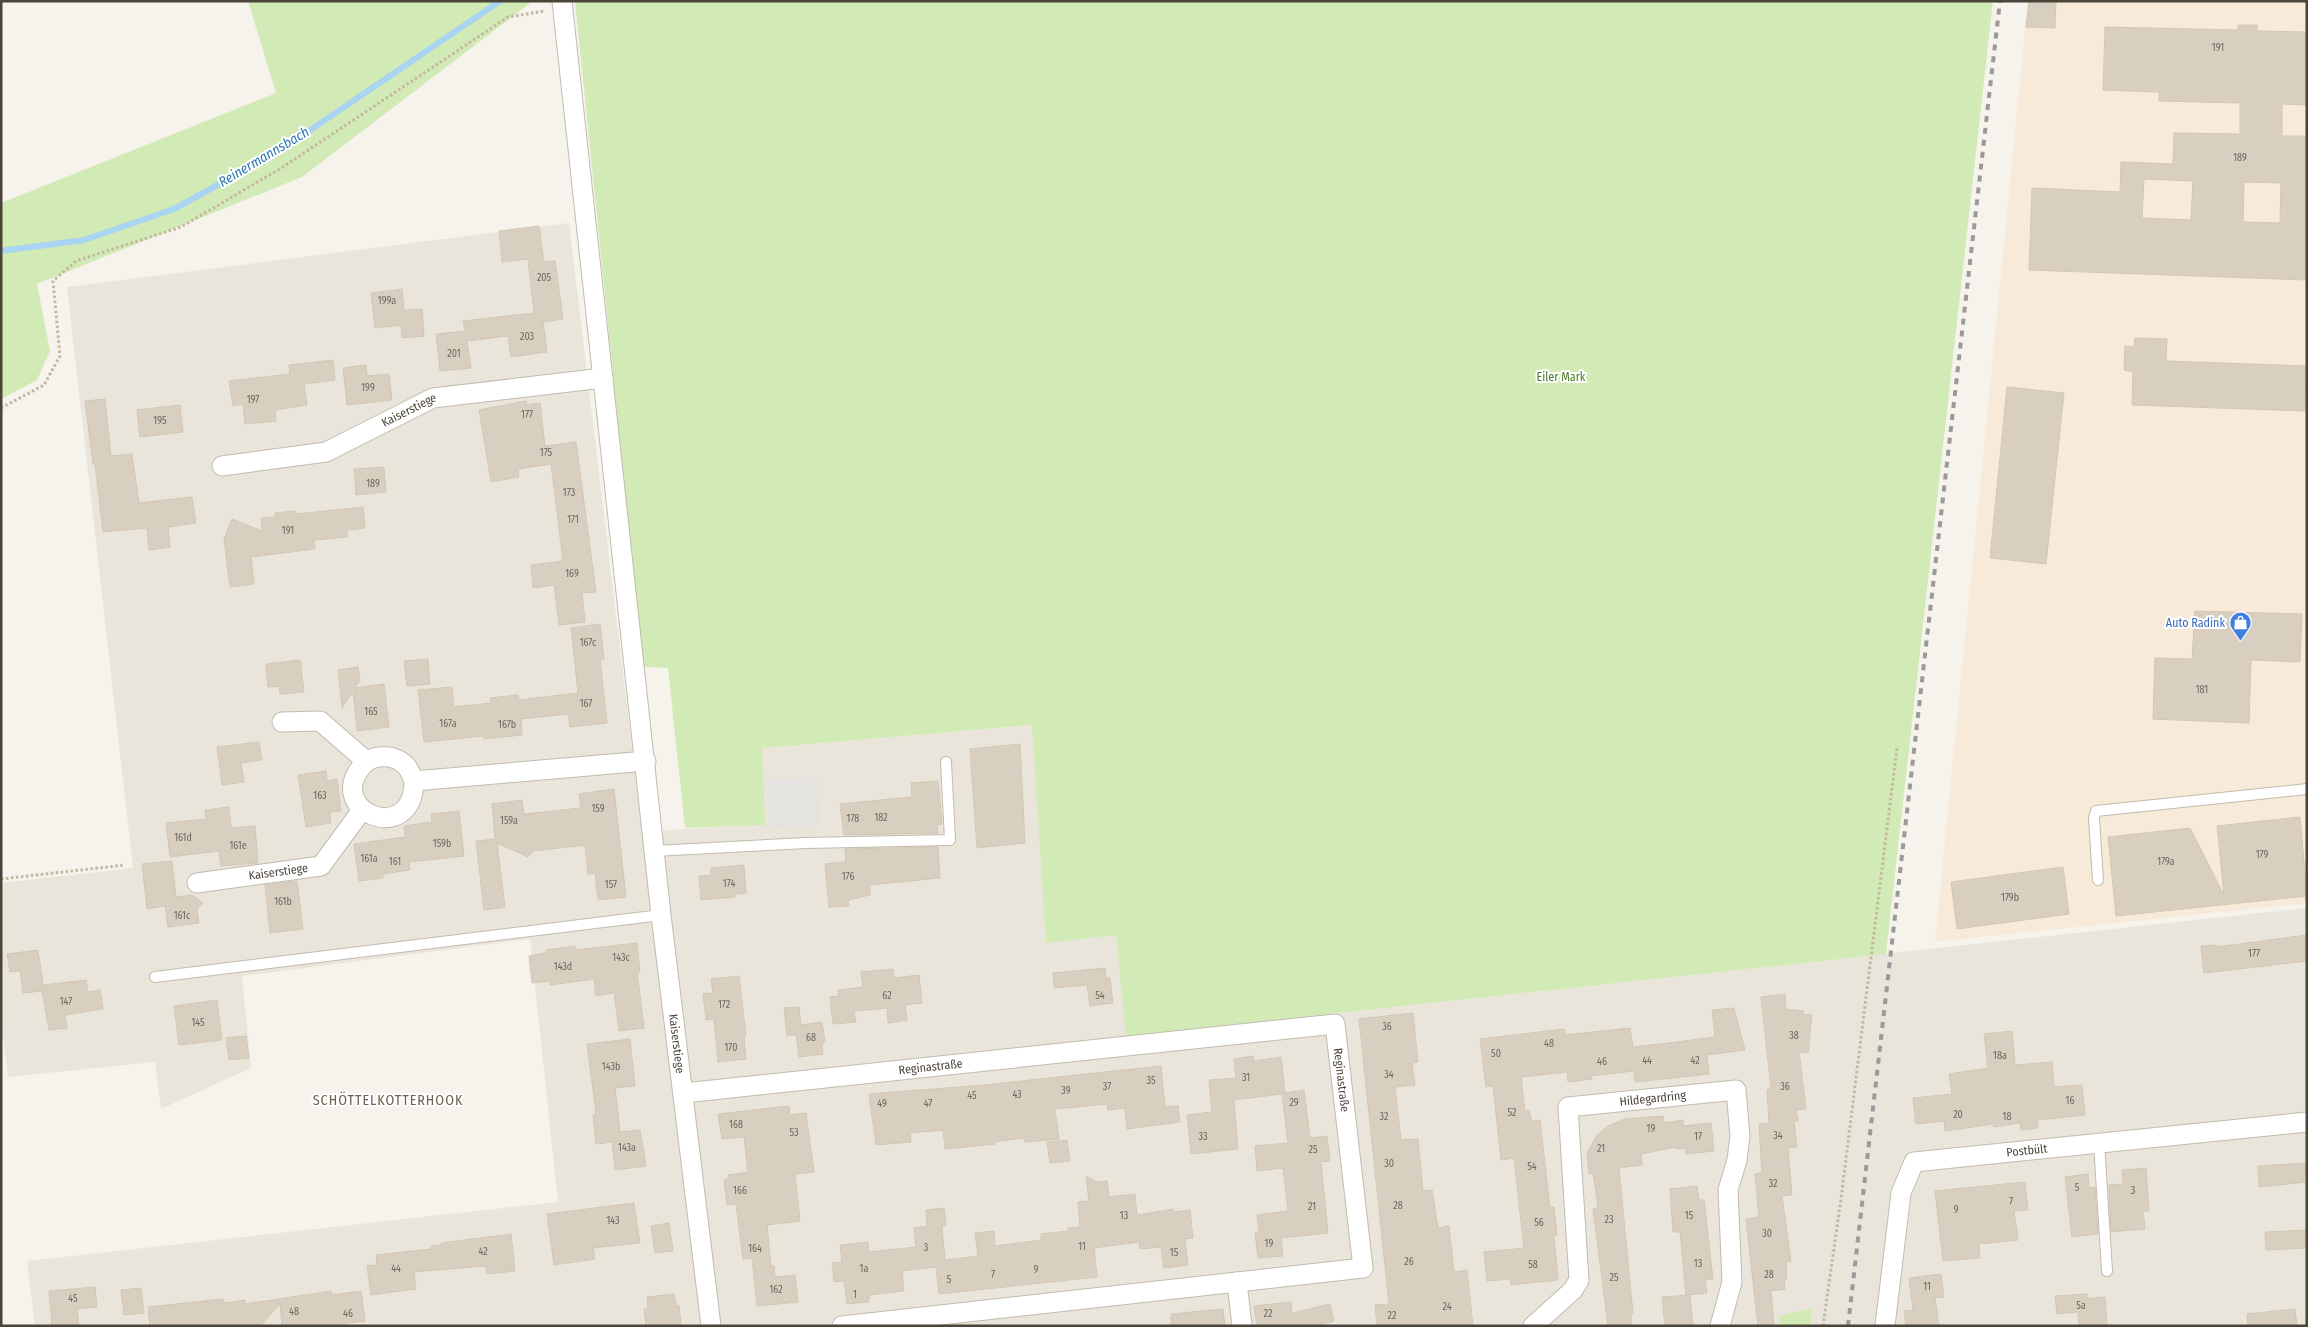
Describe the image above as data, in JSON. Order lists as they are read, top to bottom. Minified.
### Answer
{"streets":{"street":["Kaiserstiege","Reginastraße","Hildegardring","Postbült"]},"crossings":[["Kaiserstiege","Reginastraße"]],"districts":["SCHÖTTELKOTTERHOOK"],"water":["Reinermannsbach"],"parks":["Eiler Mark"],"places":{"shop":["Auto Radink"]},"house_numbers":["191","189","205","199a","203","201","199","197","177","195","175","189","173","171","191","169","167c","181","167","165","167a","167b","163","159","182","178","159a","161d","159b","161e","179","161a","161","179a","176","174","157","179b","161b","161c","177","143c","143d","62","54","147","172","145","36","38","68","48","170","50","18a","44","42","46","143b","34","31","35","37","36","39","43","45","16","29","49","47","52","20","32","18","168","19","53","34","33","17","143a","21","25","30","54","32","5","166","3","7","28","21","9","13","15","23","143","56","30","19","11","3","164","42","15","26","13","58","44","1a","9","7","28","25","5","11","162","1","45","5a","24","48","46","22","22"]}
